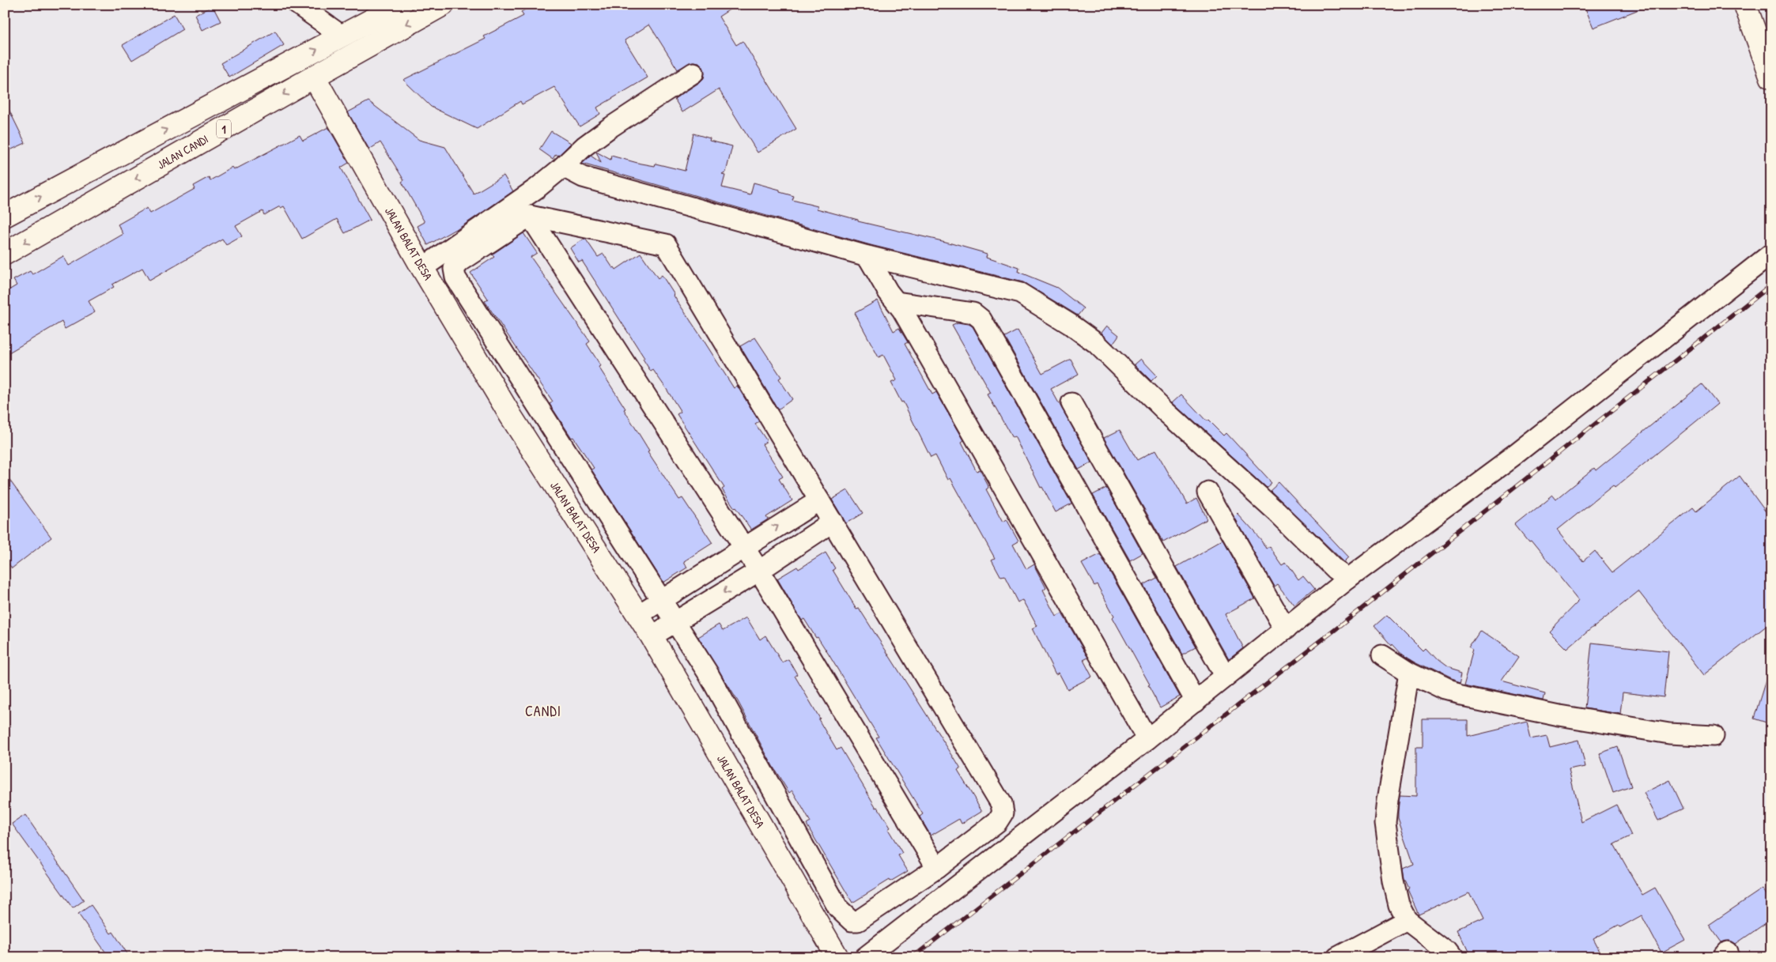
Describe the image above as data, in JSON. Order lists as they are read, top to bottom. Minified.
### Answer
{"streets":{"main road":["1","JALAN CANDI","JALAN BALAT DESA"]},"crossings":[["JALAN CANDI","JALAN BALAT DESA"]],"districts":["CANDI"]}
